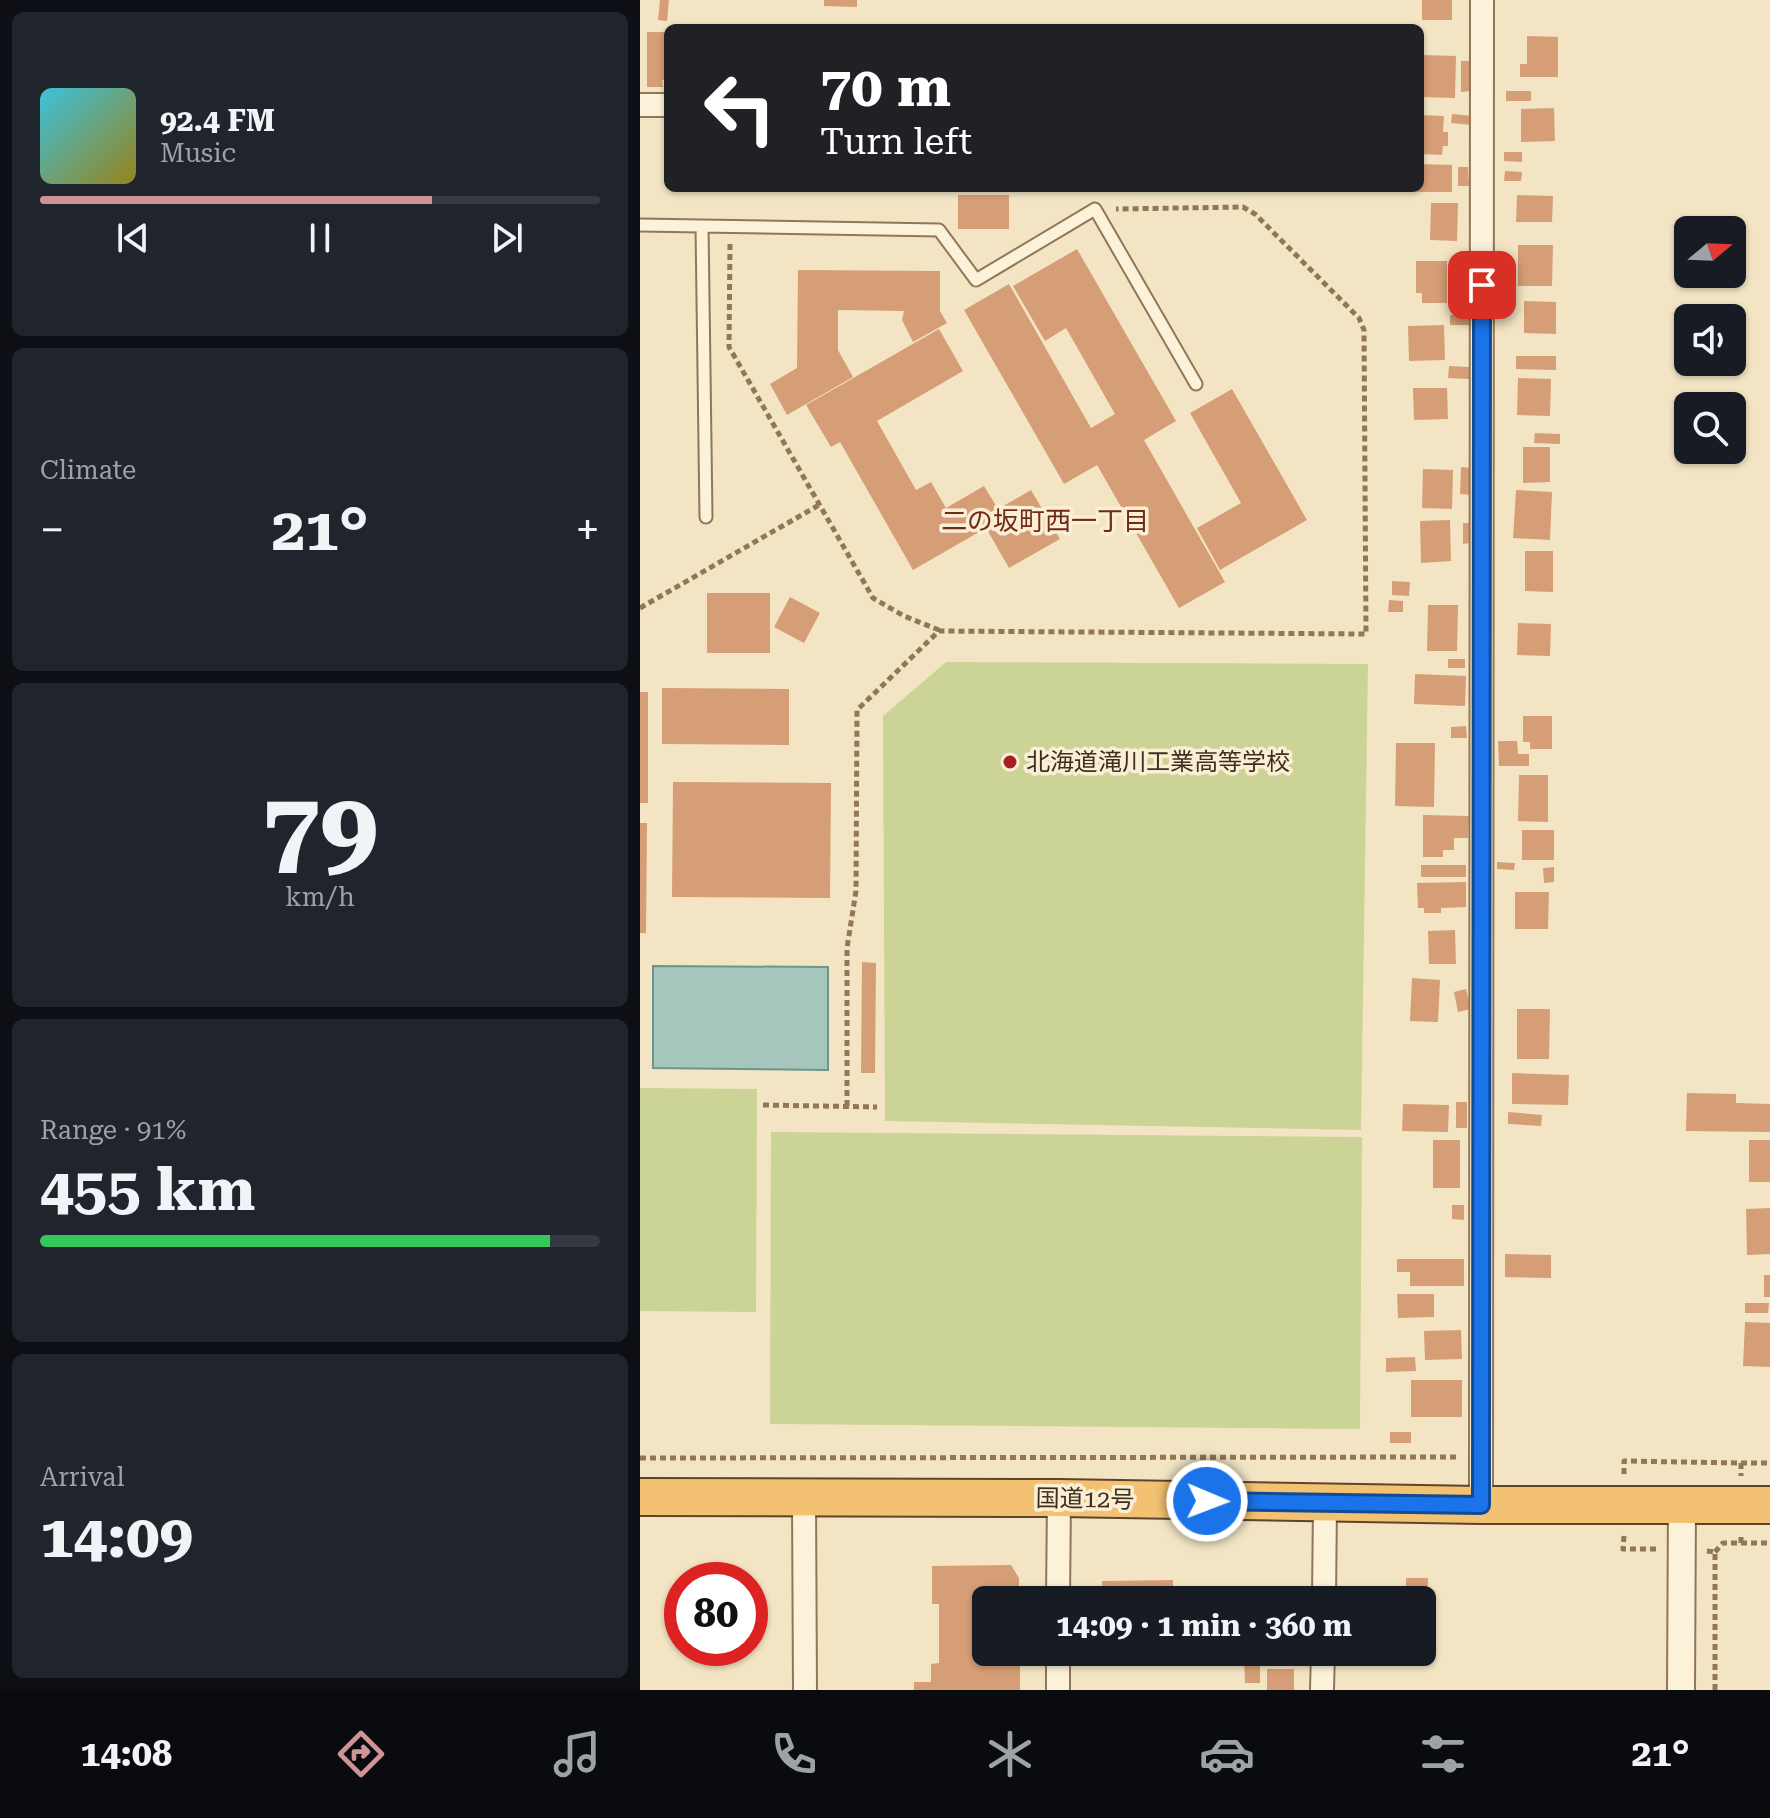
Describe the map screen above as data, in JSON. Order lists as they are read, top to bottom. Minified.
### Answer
{"streets":{"highway":["国道12号"]},"districts":["二の坂町西一丁目"],"places":["北海道滝川工業高等学校"],"north":"right","page":{"turn":["70 m","Turn left"],"song":["92.4 FM","Music"],"tile":["Climate",["79","km/h"],["Range · 91%","455 km"],["Arrival","14:09"]],"heat":["−","21°","+"],"limit":"80","trip":"14:09 · 1 min · 360 m","tabs":["14:08","21°"]}}
